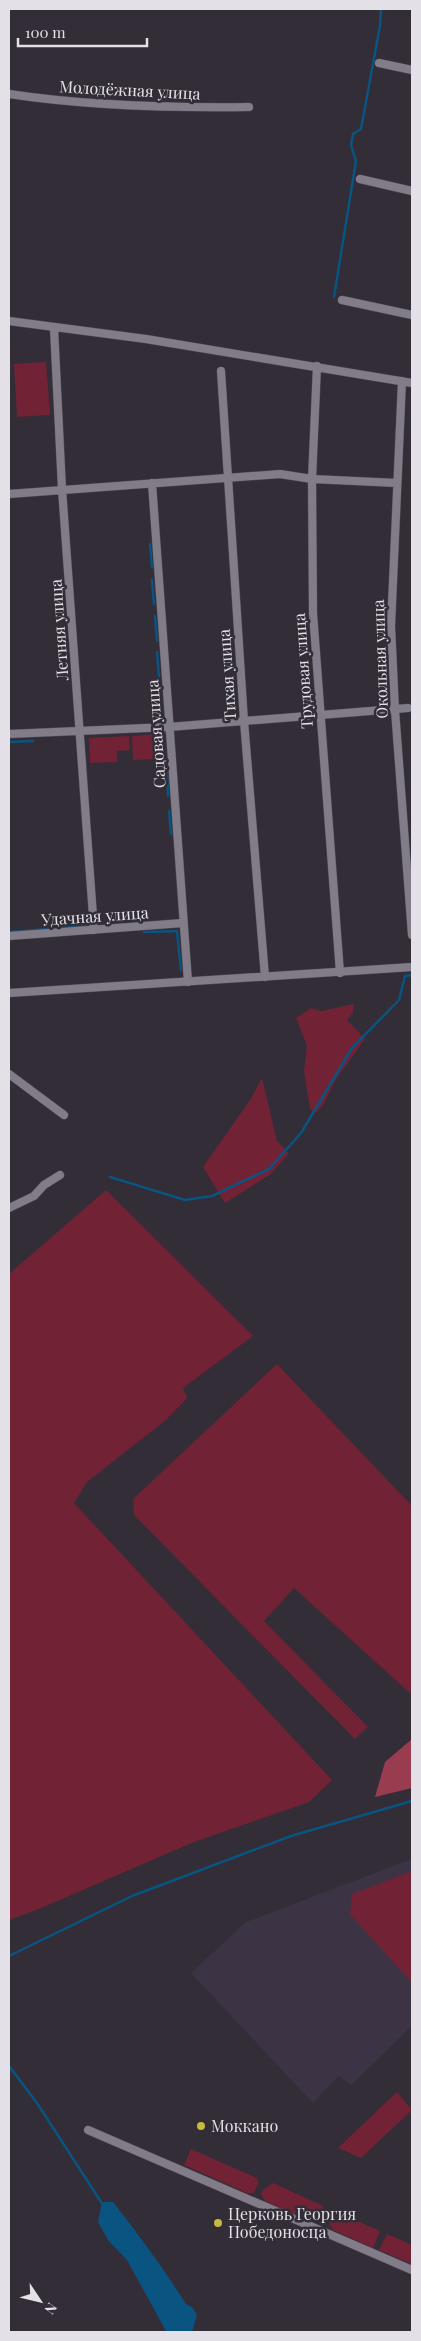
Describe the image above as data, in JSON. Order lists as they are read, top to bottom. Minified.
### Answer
{"streets":{"street":["Молодёжная улица","Летняя улица","Окольная улица","Трудовая улица","Тихая улица","Садовая улица","Удачная улица"]},"crossings":[["Летняя улица","Удачная улица"],["Садовая улица","Удачная улица"]],"places":["Моккано","Церковь Георгия Победоносца"],"scale_bar":"100 m","north":"bottom right"}
